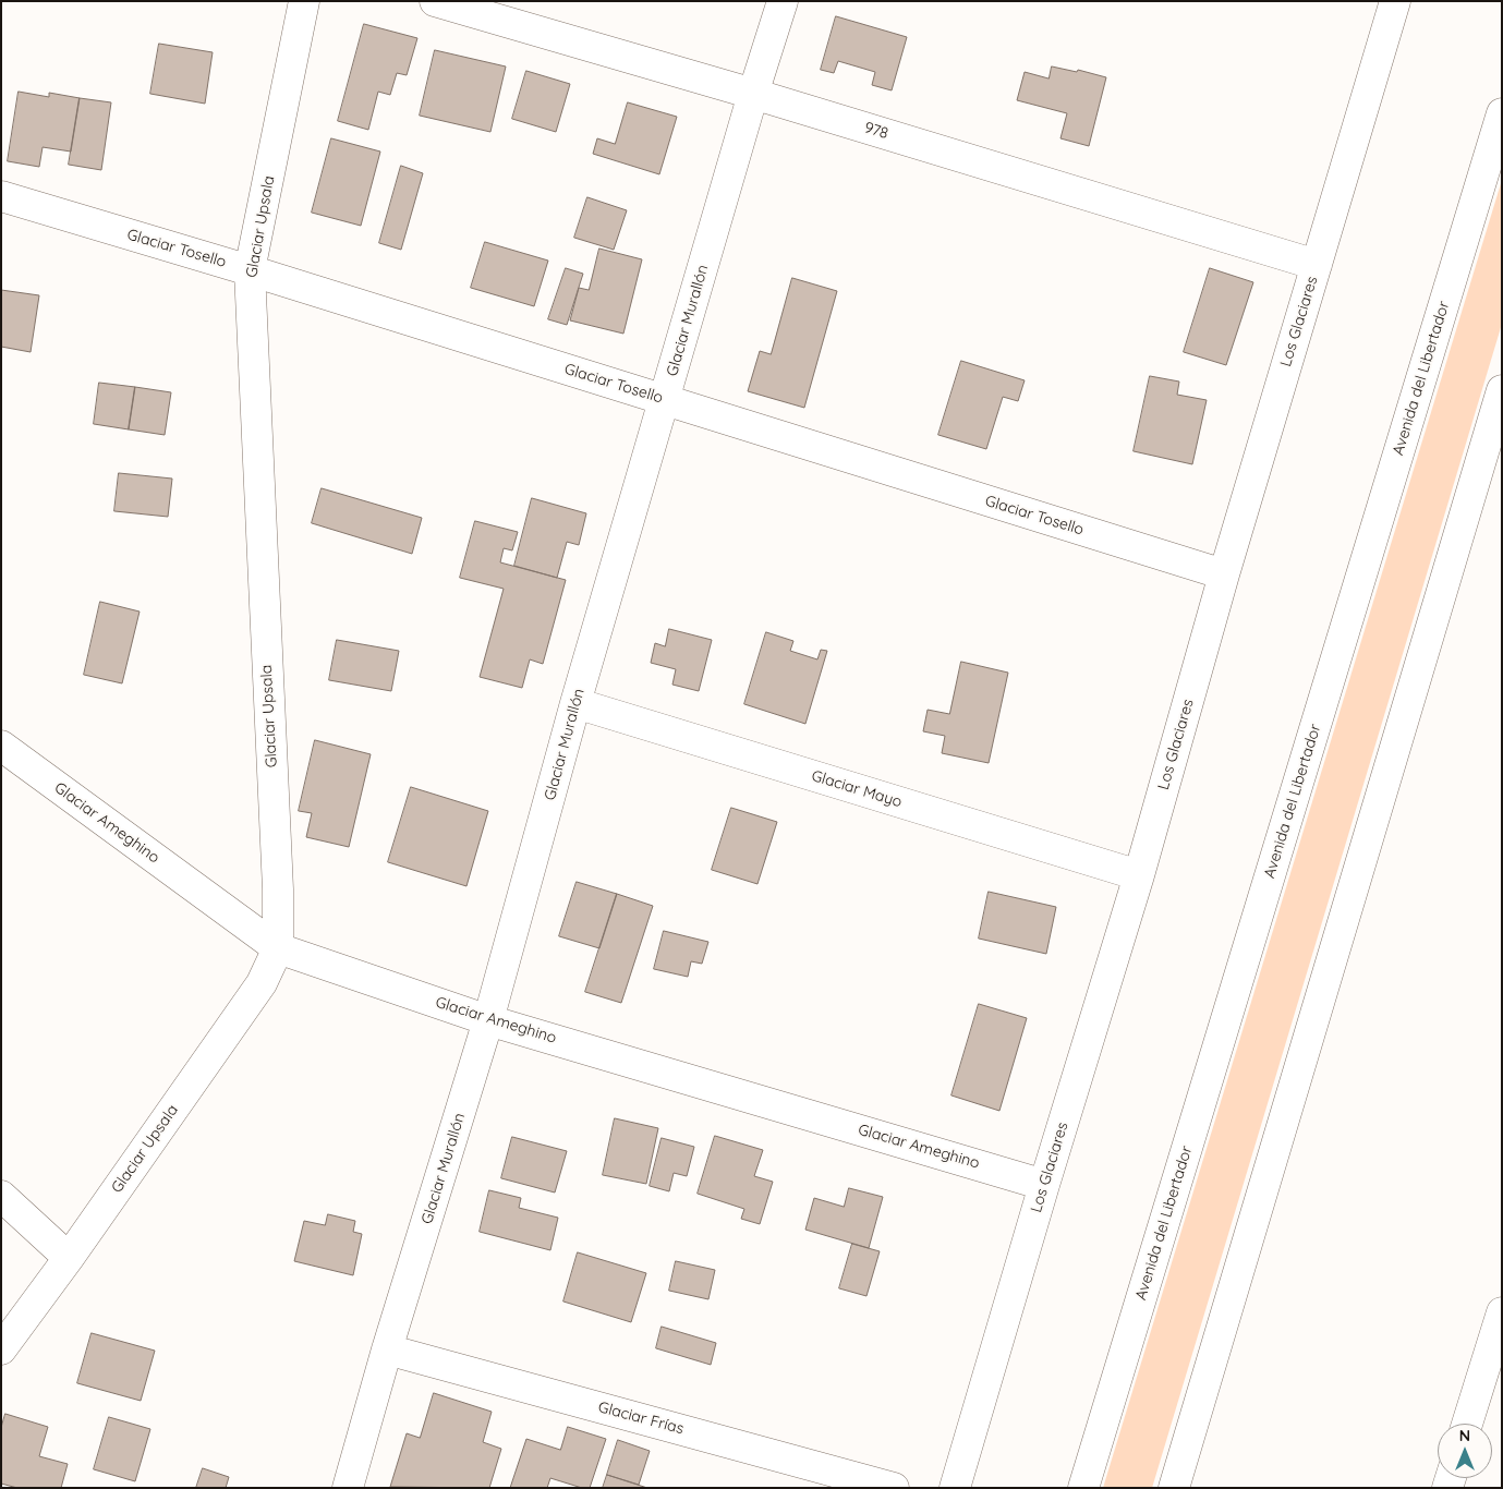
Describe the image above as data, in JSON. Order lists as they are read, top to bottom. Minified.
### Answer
{"streets":{"street":["978","Glaciar Upsala","Glaciar Tosello","Glaciar Murallón","Los Glaciares","Avenida del Libertador","Glaciar Mayo","Glaciar Ameghino","Glaciar Frías"]},"crossings":[["978","Glaciar Murallón"],["978","Los Glaciares"],["Glaciar Upsala","Glaciar Tosello"],["Glaciar Upsala","Glaciar Ameghino"],["Glaciar Tosello","Glaciar Murallón"],["Glaciar Tosello","Los Glaciares"],["Glaciar Murallón","Glaciar Mayo"],["Glaciar Murallón","Glaciar Ameghino"],["Glaciar Murallón","Glaciar Frías"],["Los Glaciares","Glaciar Mayo"],["Los Glaciares","Glaciar Ameghino"]],"north":"top"}
